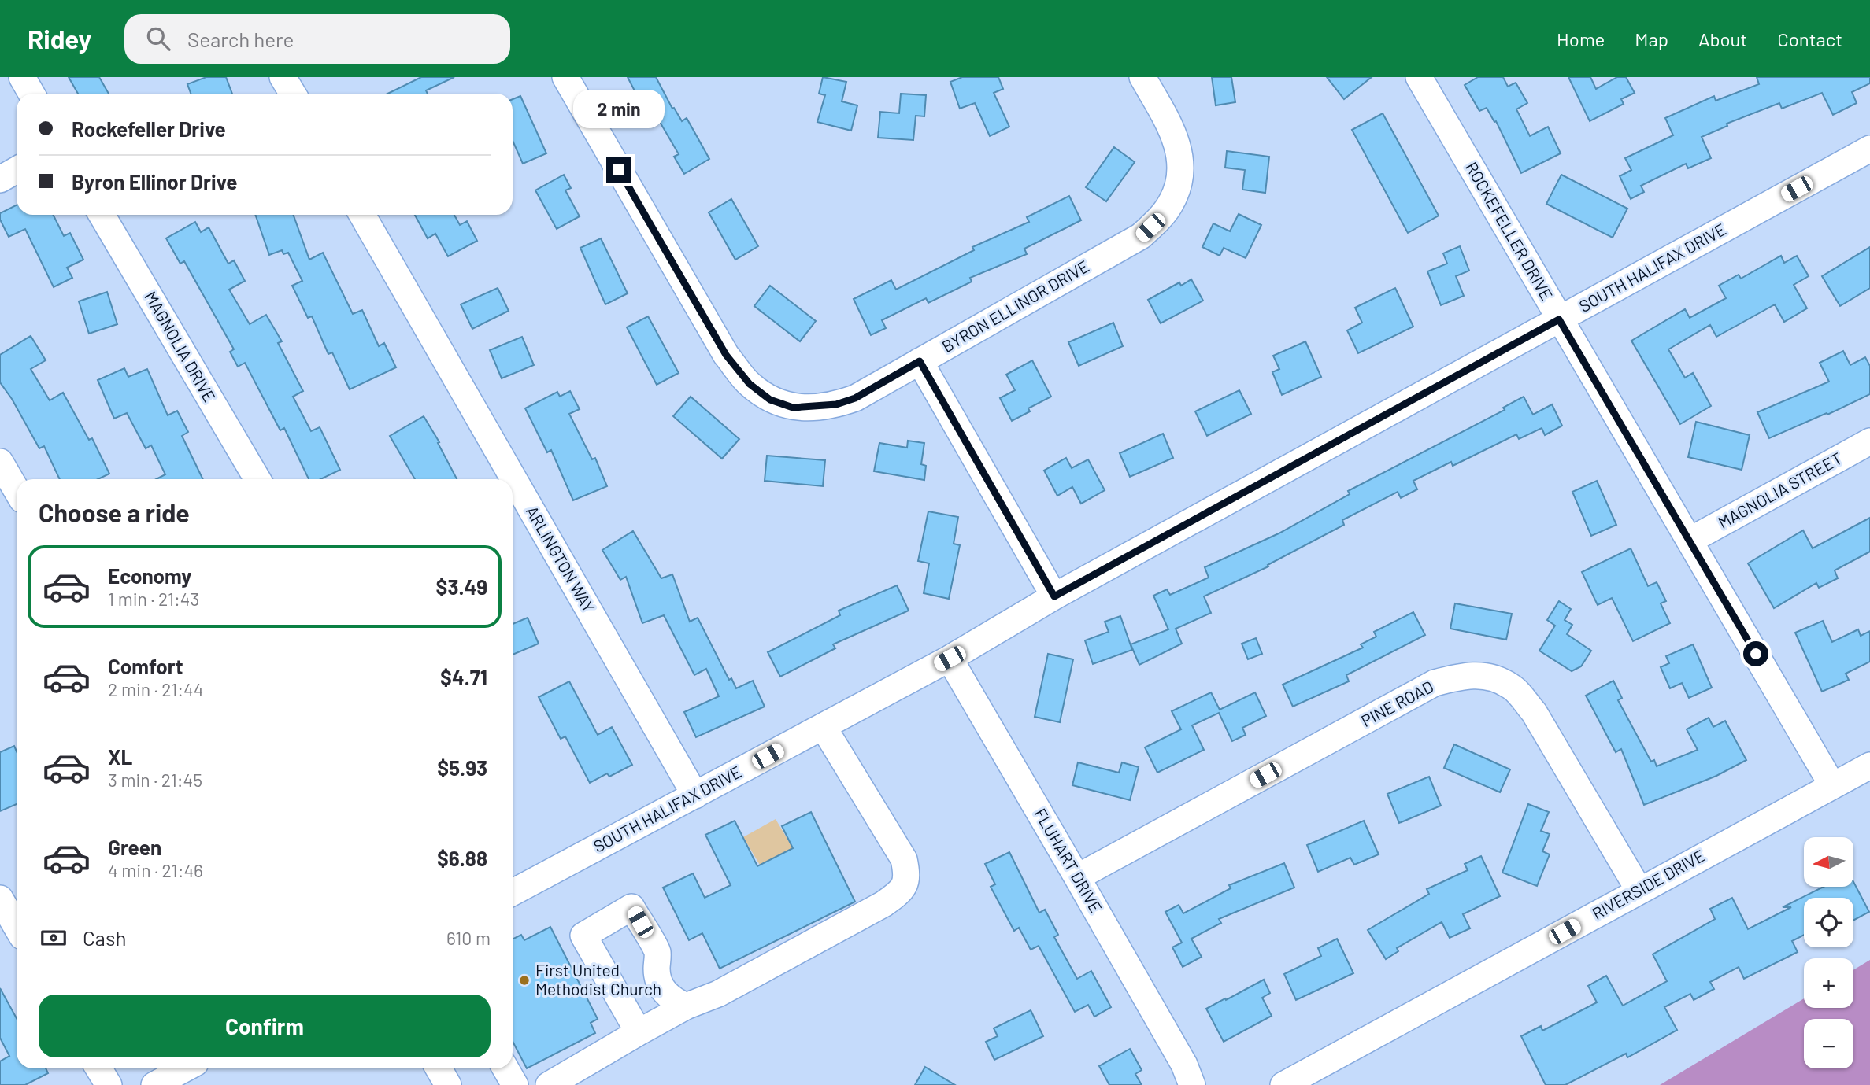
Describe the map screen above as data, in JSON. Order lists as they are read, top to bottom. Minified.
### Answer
{"streets":{"street":["ROCKEFELLER DRIVE","SOUTH HALIFAX DRIVE","BYRON ELLINOR DRIVE","MAGNOLIA DRIVE","MAGNOLIA STREET","ARLINGTON WAY","PINE ROAD","FLUHART DRIVE","RIVERSIDE DRIVE"]},"crossings":[["ROCKEFELLER DRIVE","SOUTH HALIFAX DRIVE"],["ROCKEFELLER DRIVE","MAGNOLIA STREET"],["ROCKEFELLER DRIVE","RIVERSIDE DRIVE"],["SOUTH HALIFAX DRIVE","ARLINGTON WAY"],["SOUTH HALIFAX DRIVE","FLUHART DRIVE"],["PINE ROAD","FLUHART DRIVE"],["PINE ROAD","RIVERSIDE DRIVE"]],"places":["First United Methodist Church"],"north":"left","page":{"header":"Ridey","search":"Search here","nav":["Home","Map","About","Contact"],"bubble":"2 min","banner":["Rockefeller Drive","Byron Ellinor Drive"],"heading":"Choose a ride","list":[{"name":"Economy","note":"1 min · 21:43","value":"$3.49"},{"name":"Comfort","note":"2 min · 21:44","value":"$4.71"},{"name":"XL","note":"3 min · 21:45","value":"$5.93"},{"name":"Green","note":"4 min · 21:46","value":"$6.88"}],"map_buttons":["+","−"],"pay":["Cash","610 m"],"buttons":"Confirm"}}
